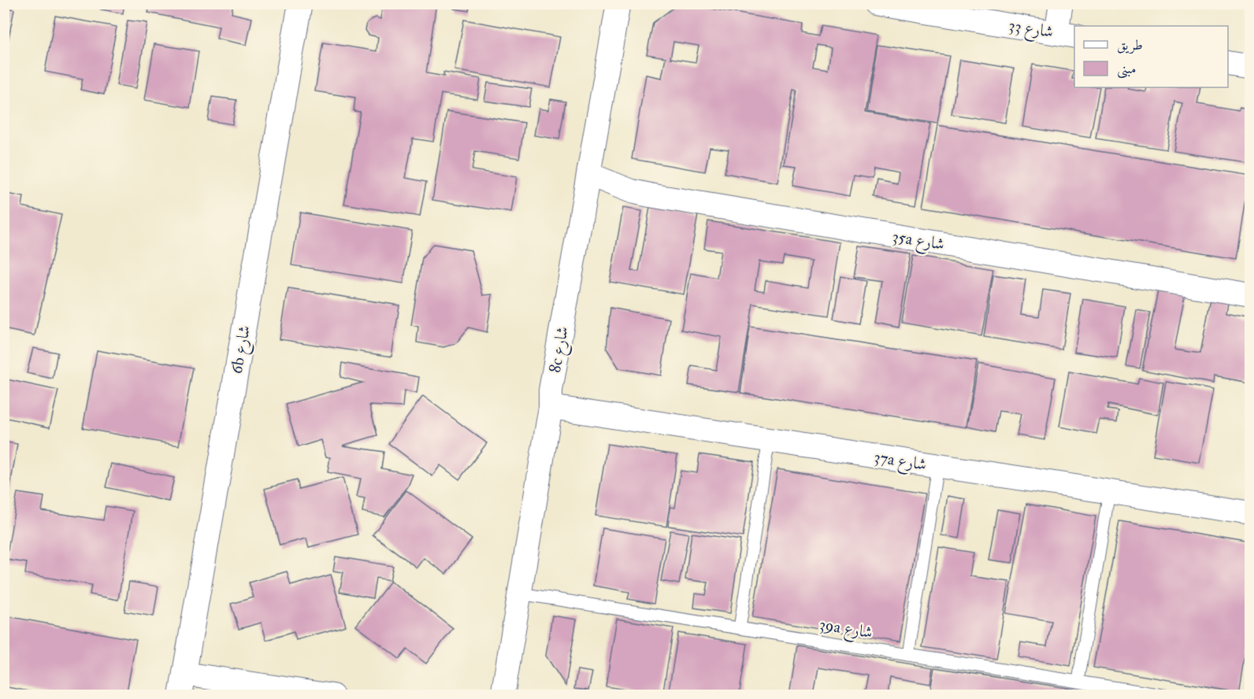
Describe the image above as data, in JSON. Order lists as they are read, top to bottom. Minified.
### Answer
{"streets":{"street":["شارع 33","35a شارع","6b شارع","8c شارع","37a شارع"],"lane":["39a شارع"]},"crossings":[["35a شارع","8c شارع"],["8c شارع","37a شارع"],["8c شارع","39a شارع"]],"legend":["طريق","مبنى"]}
